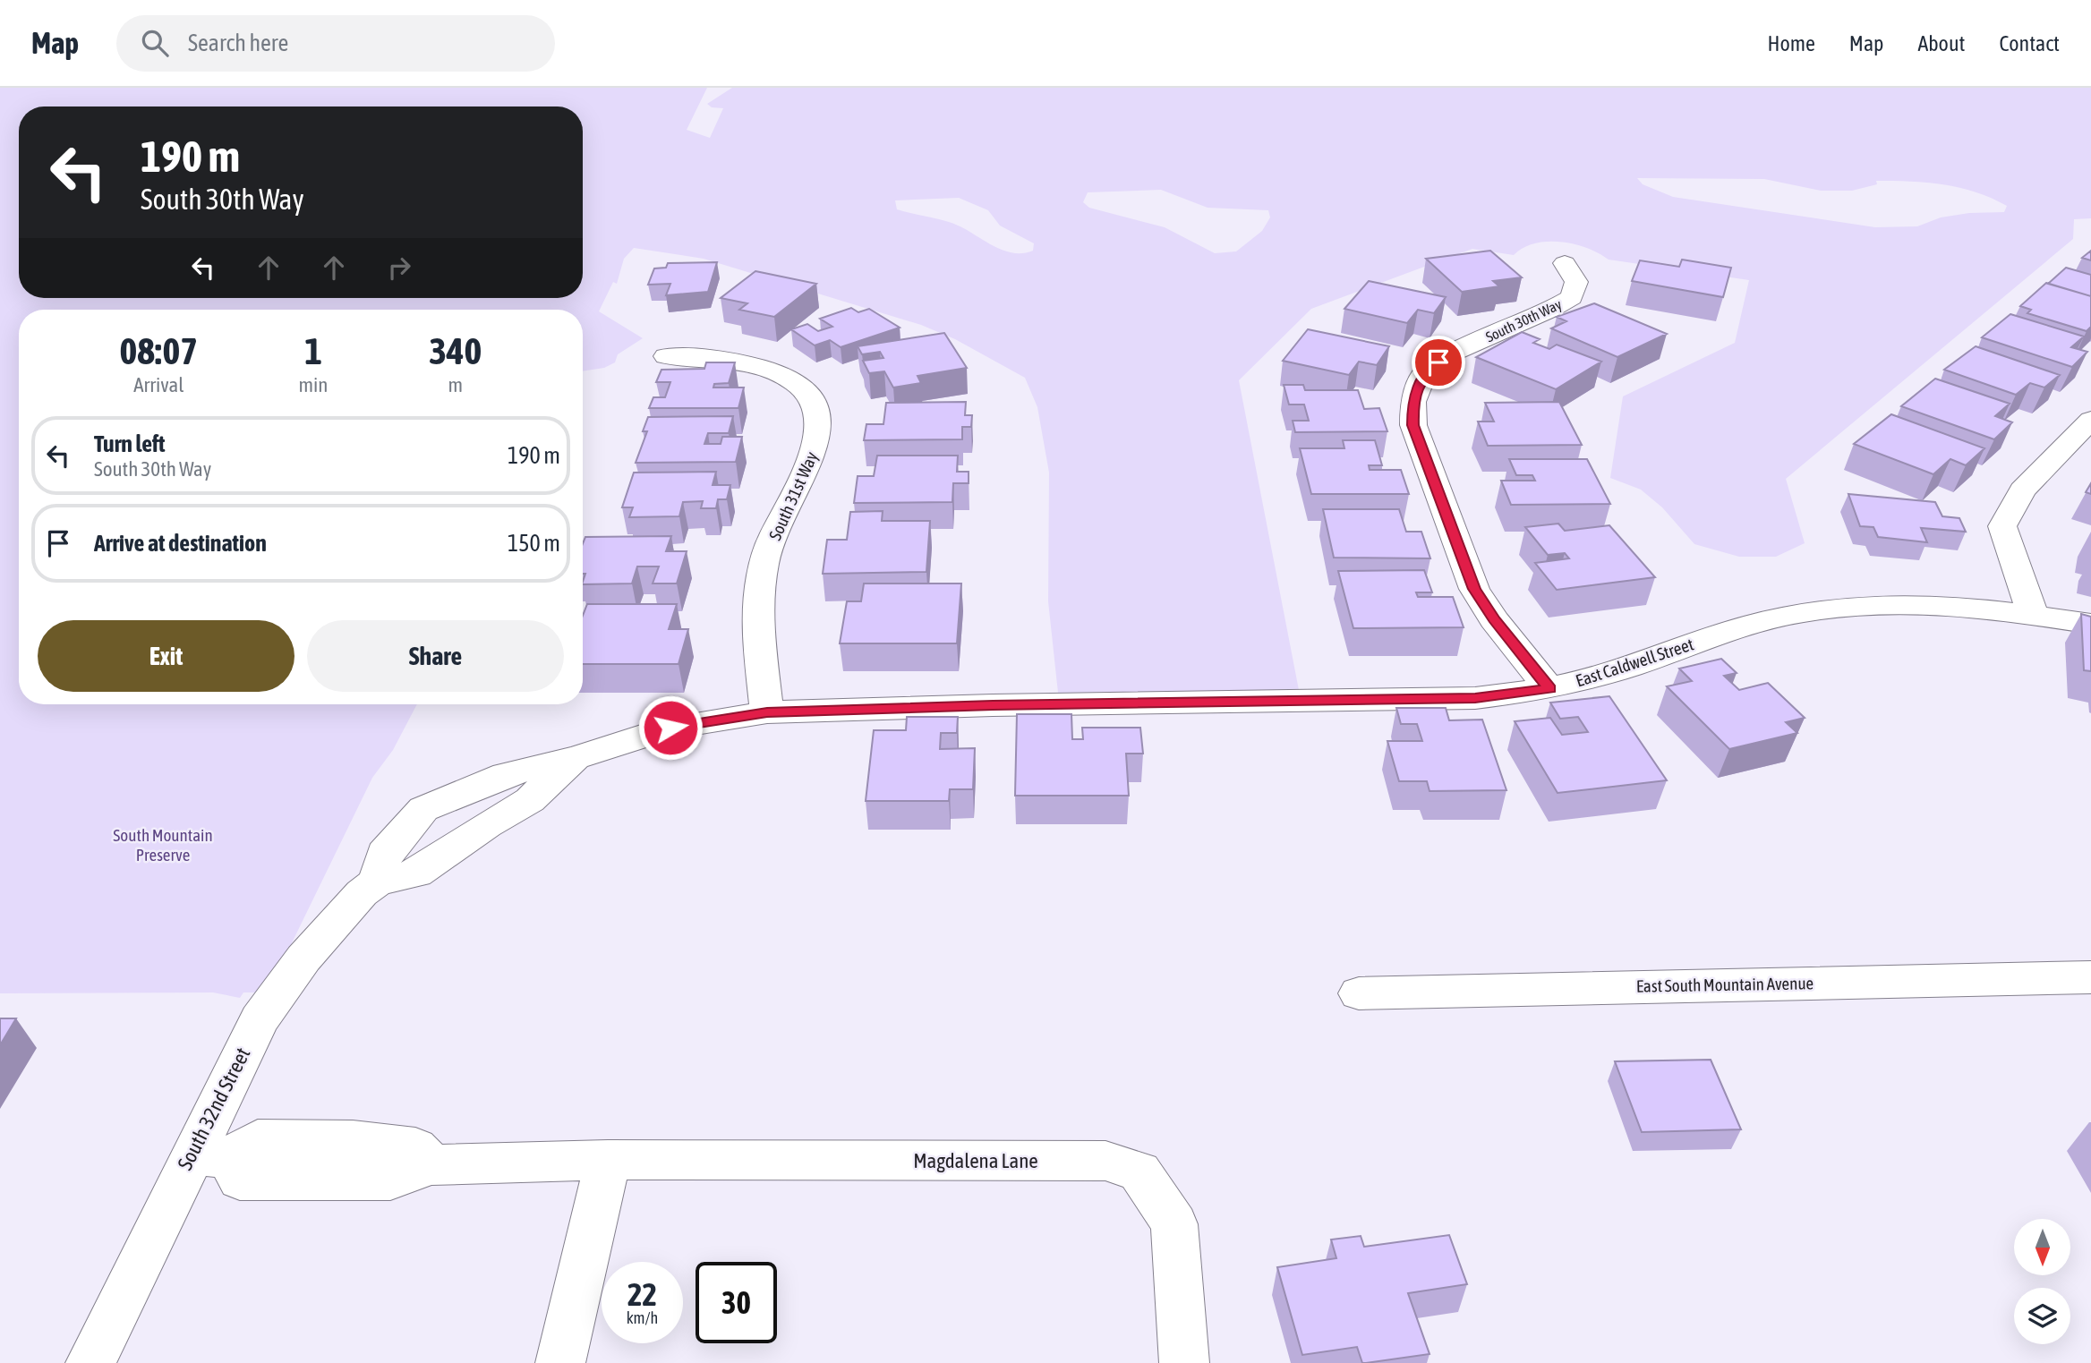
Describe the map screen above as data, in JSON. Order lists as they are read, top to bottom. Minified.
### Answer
{"streets":{"street":["South 30th Way","South 31st Way","East Caldwell Street","East South Mountain Avenue","South 32nd Street","Magdalena Lane"]},"crossings":[["South 30th Way","East Caldwell Street"],["South 31st Way","East Caldwell Street"],["East Caldwell Street","South 32nd Street"],["South 32nd Street","Magdalena Lane"]],"parks":["South Mountain Preserve"],"north":"bottom","page":{"header":"Map","search":"Search here","nav":["Home","Map","About","Contact"],"turn":["190 m","South 30th Way"],"eta":["08:07","Arrival","1","min","340","m"],"list":[{"name":"Turn left","note":"South 30th Way","value":"190 m"},{"name":"Arrive at destination","value":"150 m"}],"buttons":["Exit","Share"],"speed":"22 km/h","limit":"30"}}
